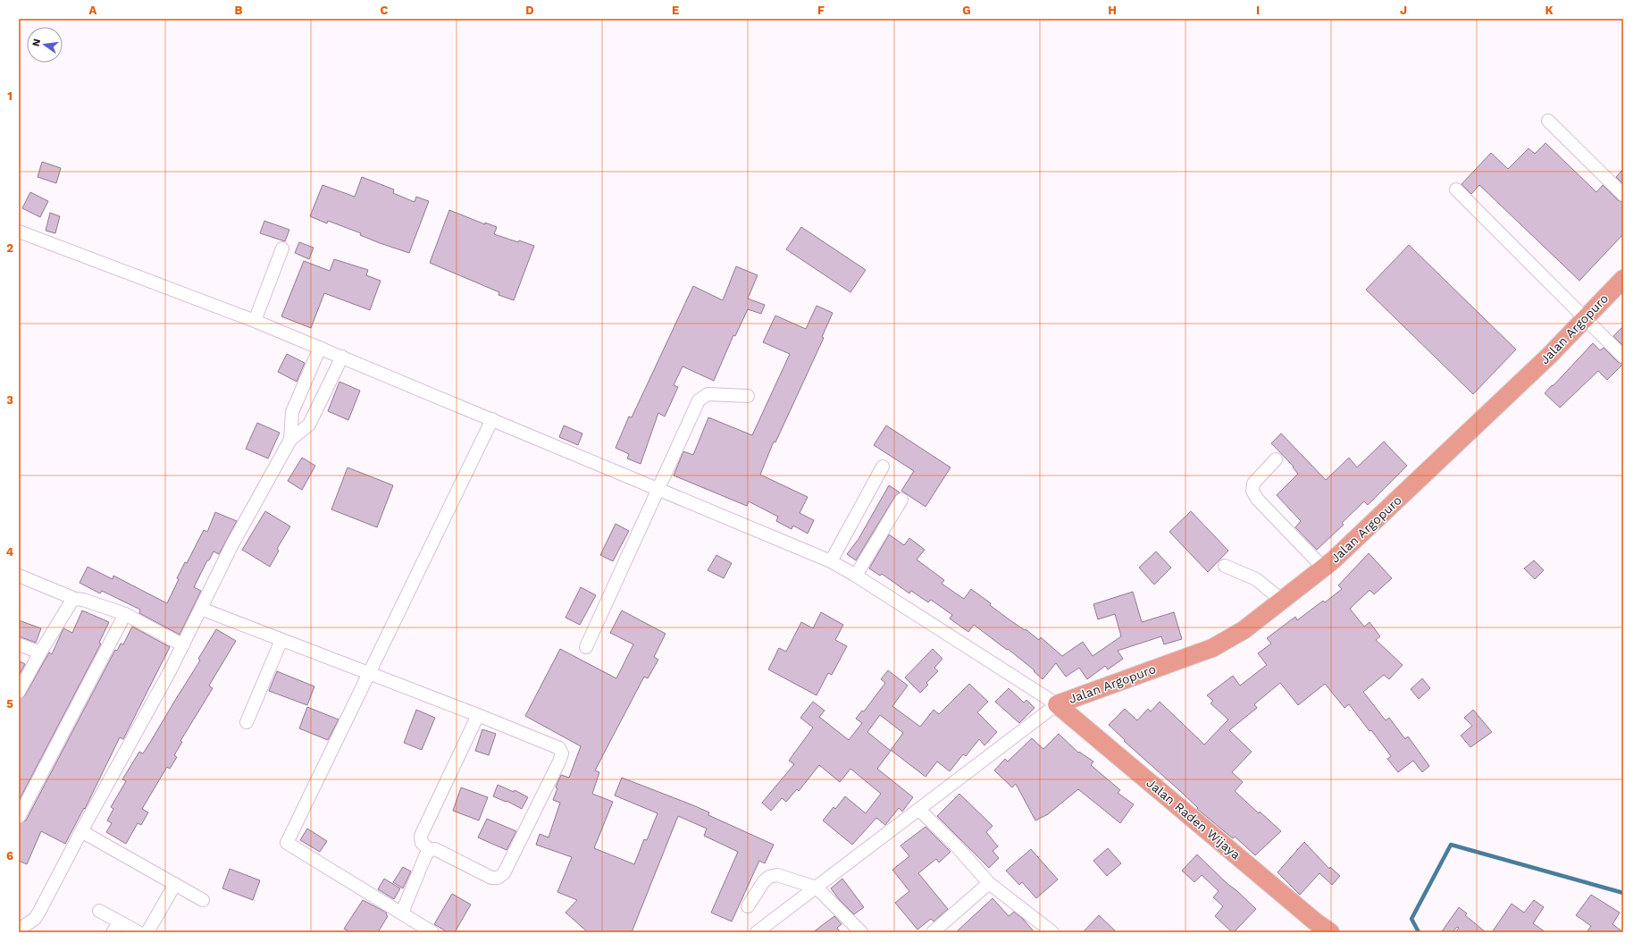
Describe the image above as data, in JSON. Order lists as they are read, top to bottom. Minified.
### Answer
{"streets":{"highway":["Jalan Argopuro","Jalan Raden Wijaya"]},"crossings":[["Jalan Argopuro","Jalan Raden Wijaya"]],"north":"left","grid":{"columns":["A","B","C","D","E","F","G","H","I","J","K"],"rows":["1","2","3","4","5","6"]}}
